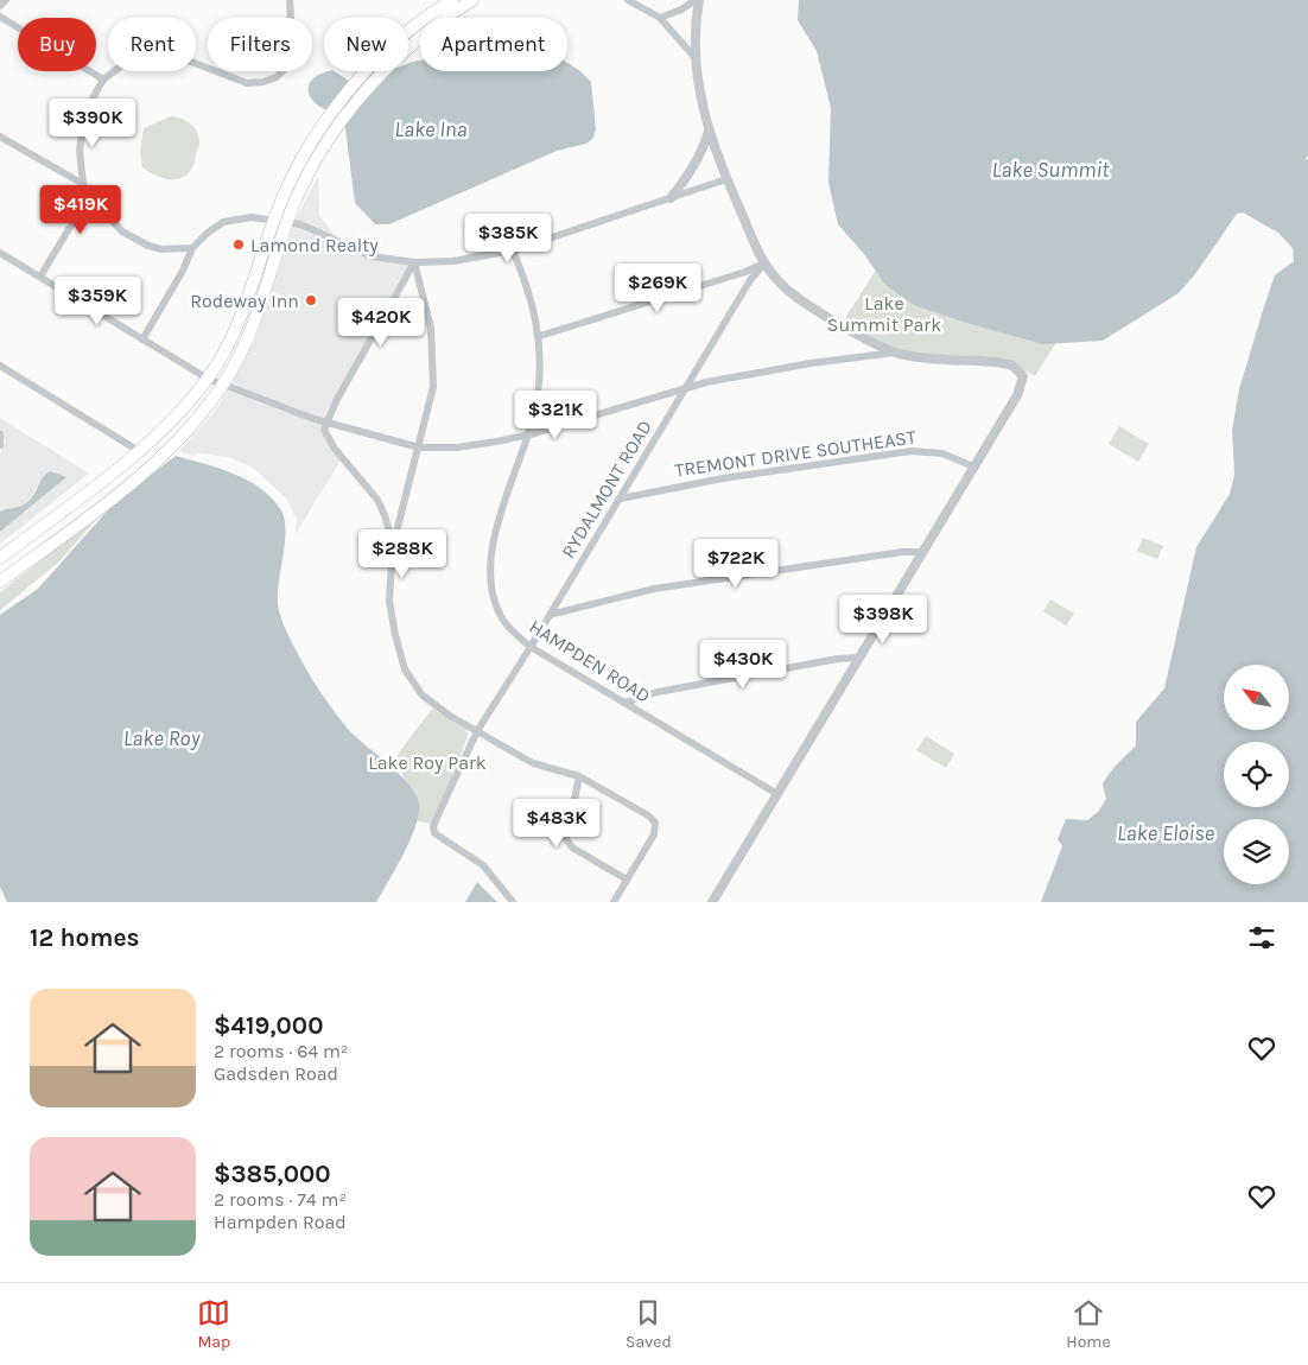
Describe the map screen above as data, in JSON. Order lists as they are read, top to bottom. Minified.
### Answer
{"streets":{"street":["TREMONT DRIVE SOUTHEAST","RYDALMONT ROAD","HAMPDEN ROAD"]},"crossings":[["TREMONT DRIVE SOUTHEAST","RYDALMONT ROAD"],["RYDALMONT ROAD","HAMPDEN ROAD"]],"water":["Lake Ina","Lake Summit","Lake Roy","Lake Eloise"],"parks":["Lake Summit Park","Lake Roy Park"],"places":["Lamond Realty","Rodeway Inn"],"north":"top left","page":{"chip":["Buy","Rent","Filters","New","Apartment"],"price":["$390K","$419K","$385K","$269K","$359K","$420K","$321K","$288K","$722K","$398K","$430K","$483K"],"heading":"12 homes","list":[{"name":"$419,000","note":"2 rooms · 64 m² · Gadsden Road"},{"name":"$385,000","note":"2 rooms · 74 m² · Hampden Road"}],"tabs":["Map","Saved","Home"]}}
